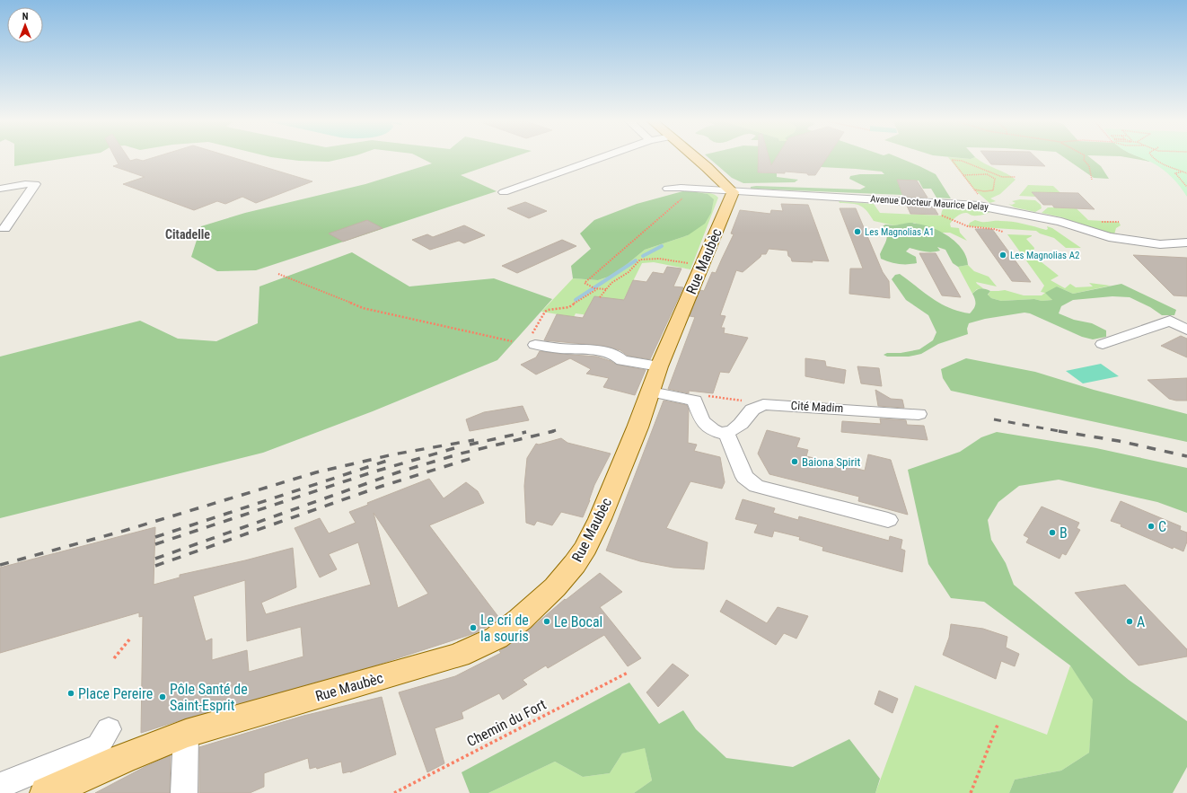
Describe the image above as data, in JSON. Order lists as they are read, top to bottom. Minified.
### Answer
{"streets":{"main road":["Rue Maubèc"],"street":["Avenue Docteur Maurice Delay","Cité Madim"],"path":["Chemin du Fort"]},"crossings":[["Avenue Docteur Maurice Delay","Rue Maubèc"]],"districts":["Citadelle"],"places":["Les Magnolias A1","Les Magnolias A2","Baiona Spirit","C","B","Le Bocal","A","Le cri de la souris","Place Pereire","Pôle Santé de Saint-Esprit"],"north":"top"}
